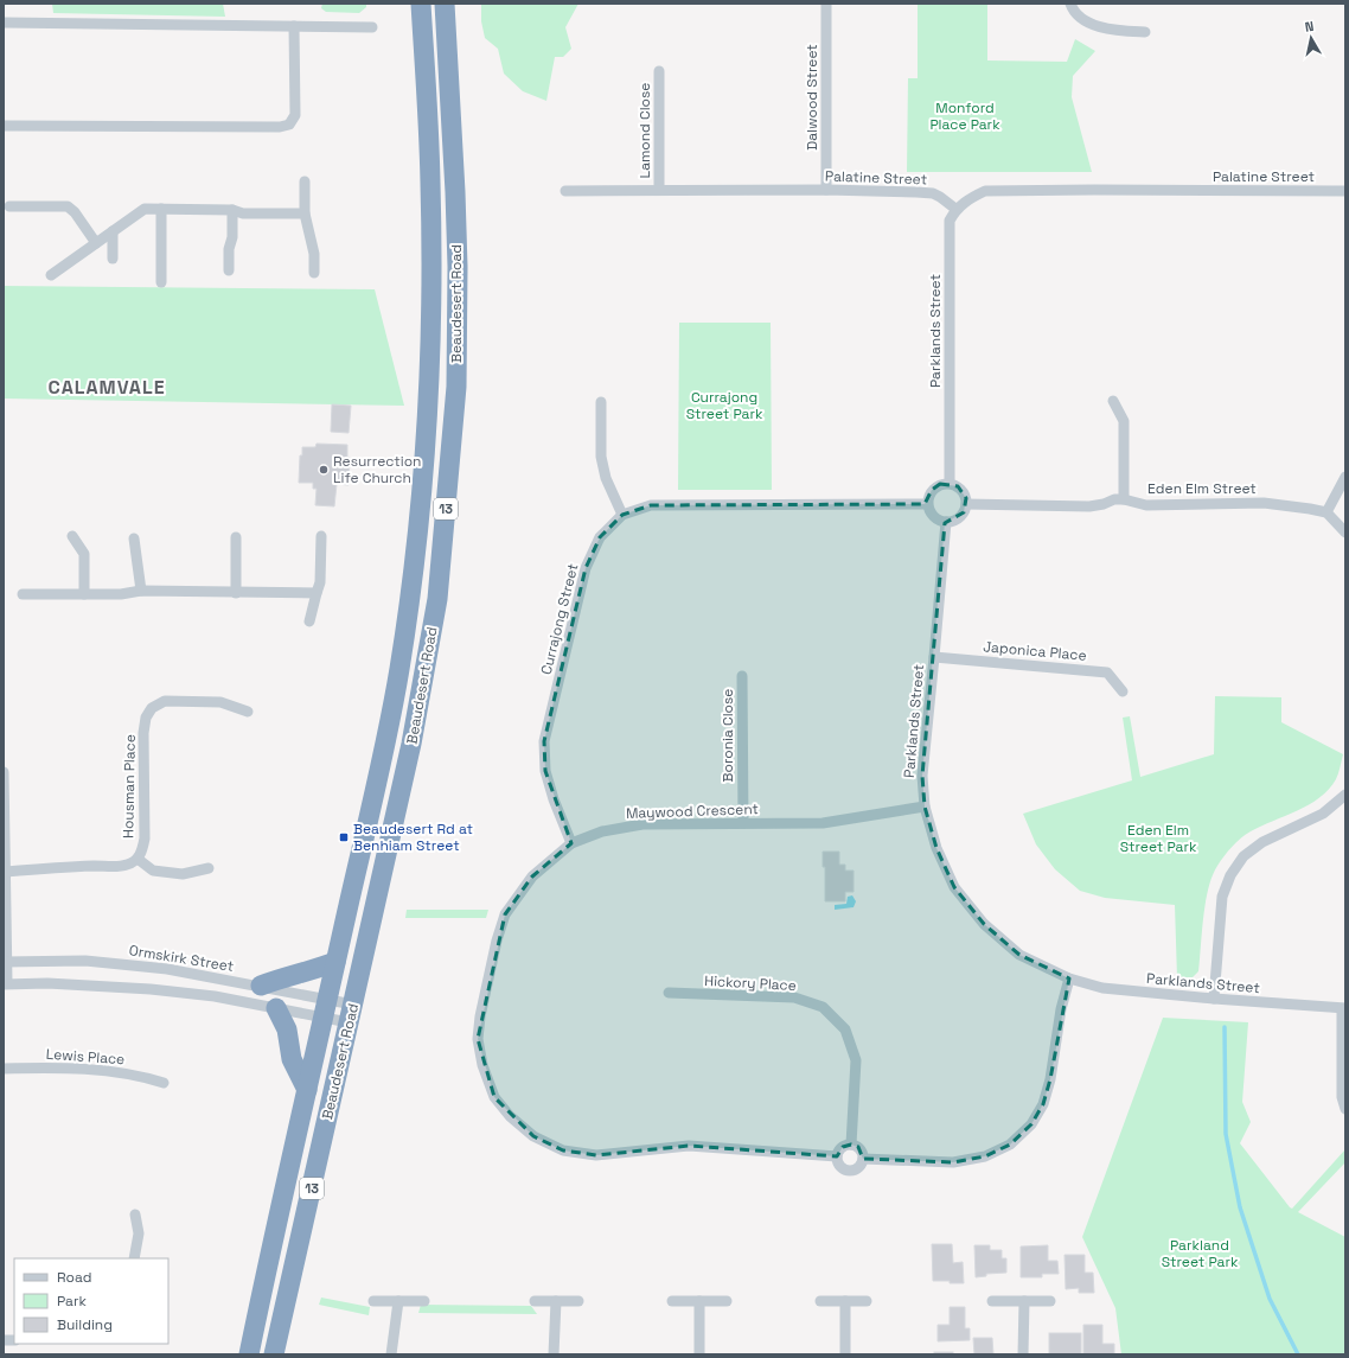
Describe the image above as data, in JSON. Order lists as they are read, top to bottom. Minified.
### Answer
{"streets":{"highway":["Beaudesert Road","13"],"street":["Dalwood Street","Lamond Close","Palatine Street","Parklands Street","Eden Elm Street","Currajong Street","Japonica Place","Boronia Close","Housman Place","Maywood Crescent","Ormskirk Street","Hickory Place","Lewis Place"]},"crossings":[["Dalwood Street","Palatine Street"],["Lamond Close","Palatine Street"],["Palatine Street","Parklands Street"],["Beaudesert Road","Ormskirk Street"],["Parklands Street","Currajong Street"],["Parklands Street","Japonica Place"],["Parklands Street","Maywood Crescent"],["Currajong Street","Maywood Crescent"],["Boronia Close","Maywood Crescent"],["Maywood Crescent","Hickory Place"]],"districts":["CALAMVALE"],"parks":["Monford Place Park","Currajong Street Park","Eden Elm Street Park","Parkland Street Park"],"places":{"other":["Resurrection Life Church"],"transit":["Beaudesert Rd at Benhiam Street"]},"legend":["Road","Park","Building"],"north":"top"}
